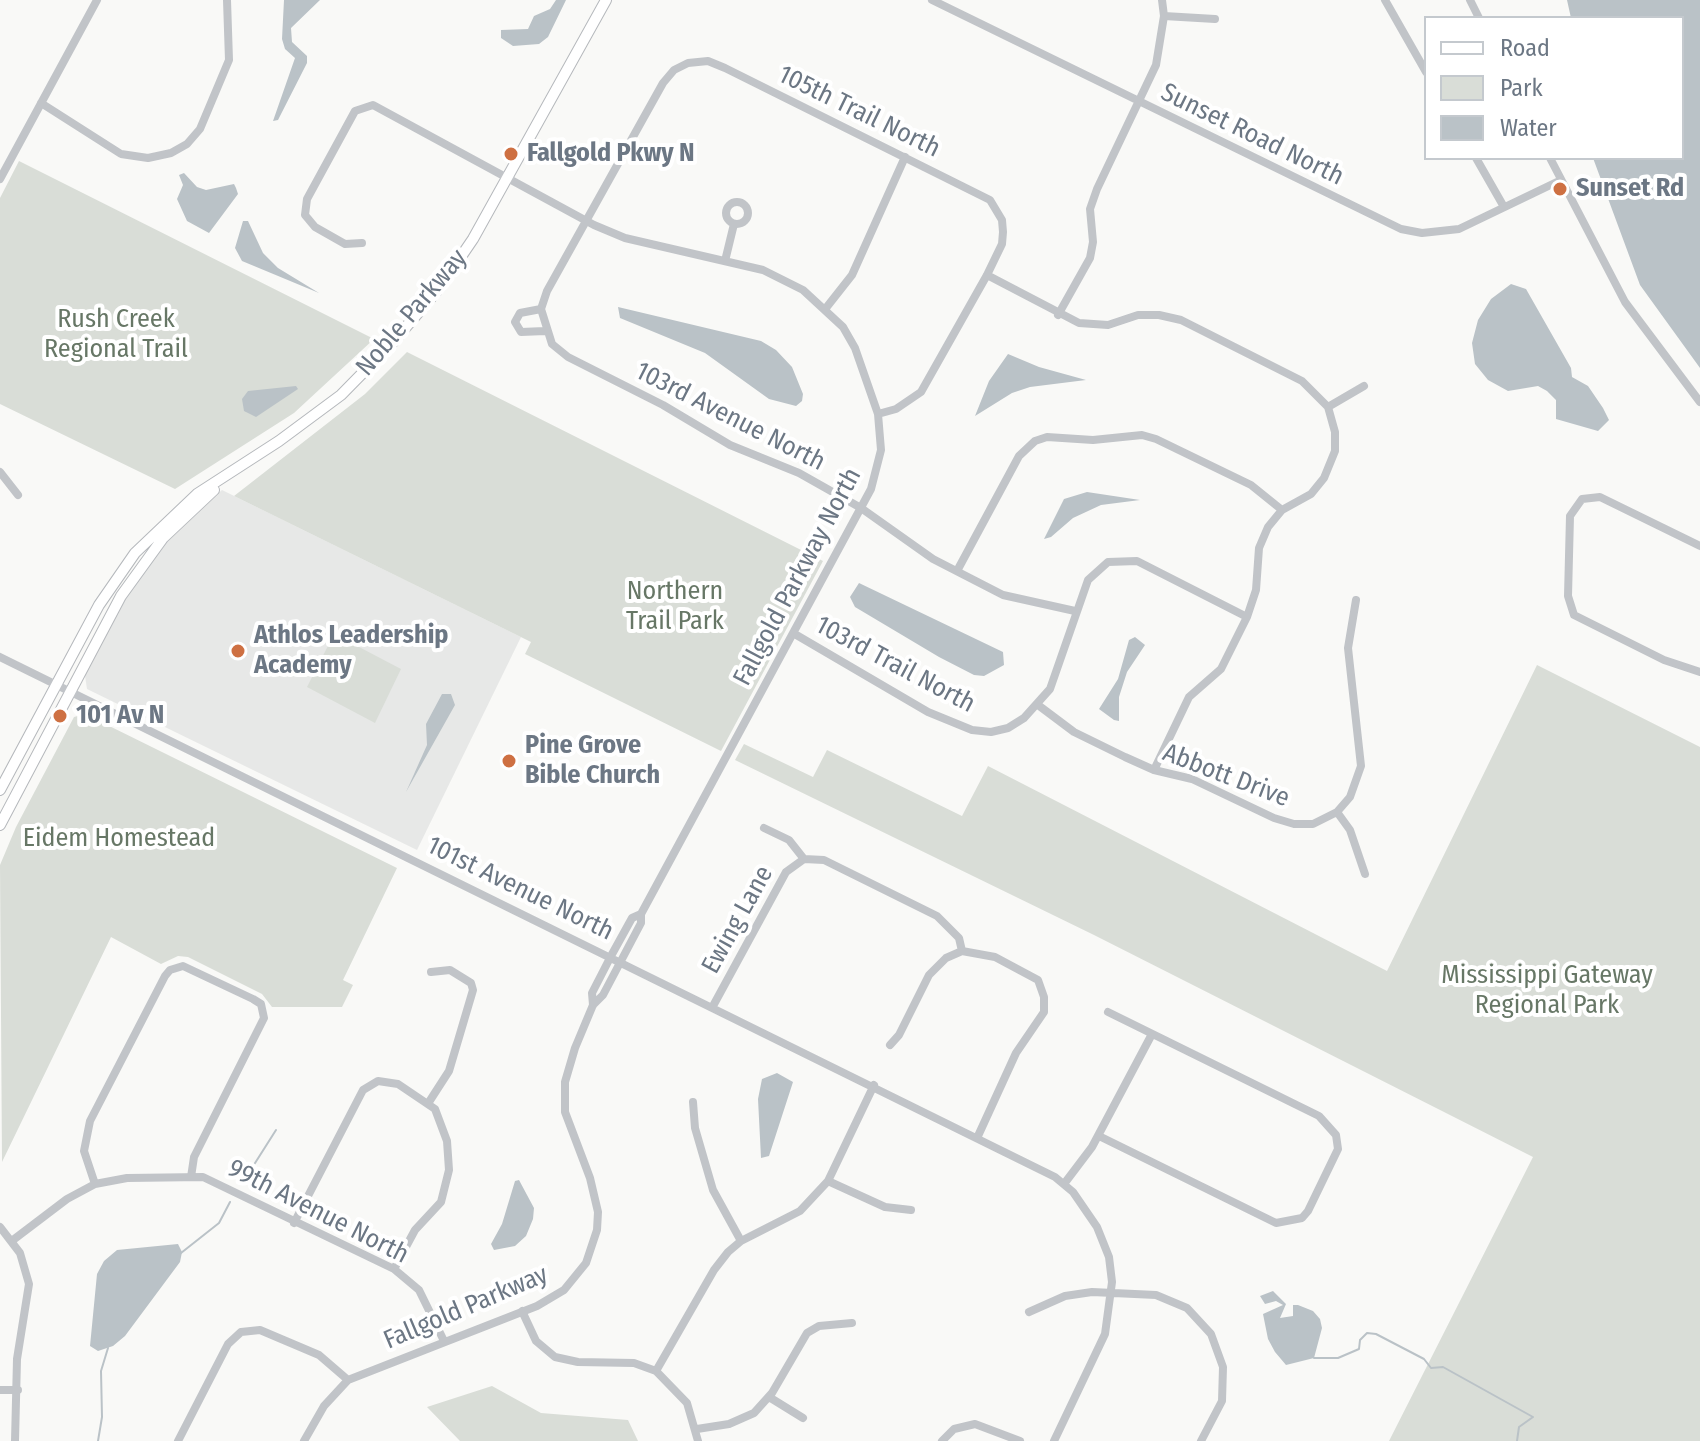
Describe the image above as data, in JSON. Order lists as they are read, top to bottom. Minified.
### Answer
{"streets":{"main road":["Noble Parkway"],"street":["105th Trail North","Sunset Road North","103rd Avenue North","Fallgold Parkway North","103rd Trail North","Abbott Drive","101st Avenue North","Ewing Lane","99th Avenue North","Fallgold Parkway"]},"crossings":[["105th Trail North","Fallgold Parkway North"],["Noble Parkway","Fallgold Parkway North"],["Noble Parkway","101st Avenue North"],["103rd Avenue North","Fallgold Parkway North"],["103rd Avenue North","103rd Trail North"],["Fallgold Parkway North","103rd Trail North"],["Fallgold Parkway North","101st Avenue North"],["Fallgold Parkway North","Fallgold Parkway"],["103rd Trail North","Abbott Drive"],["101st Avenue North","Ewing Lane"],["99th Avenue North","Fallgold Parkway"]],"parks":["Rush Creek Regional Trail","Northern Trail Park","Eidem Homestead","Mississippi Gateway Regional Park"],"places":["Fallgold Pkwy N","Sunset Rd","Athlos Leadership Academy","101 Av N","Pine Grove Bible Church"],"legend":["Road","Park","Water"]}
